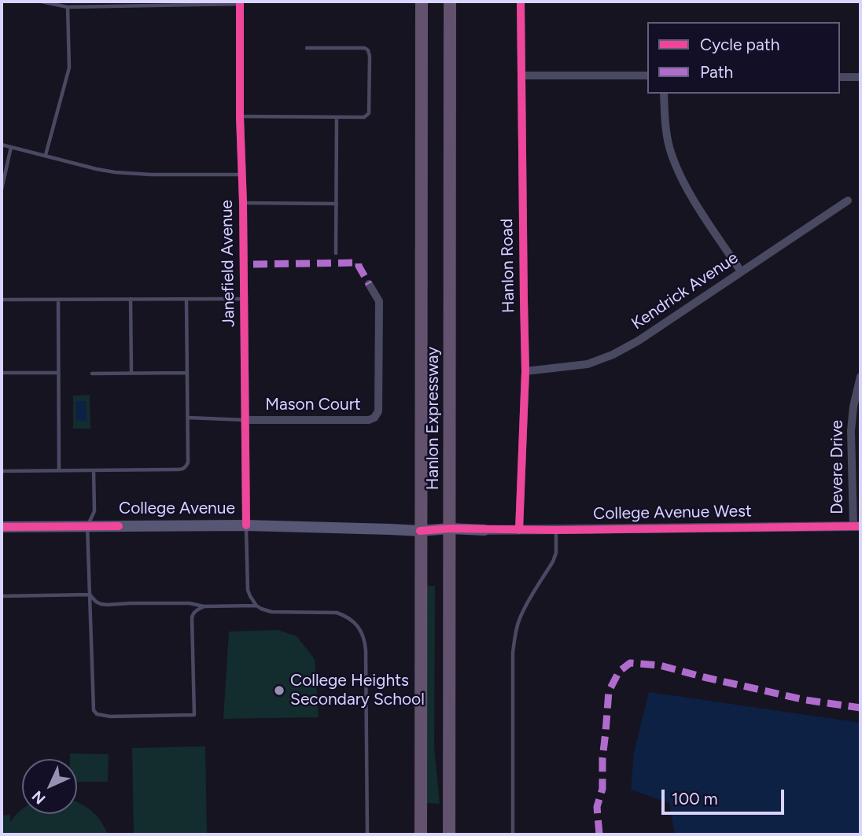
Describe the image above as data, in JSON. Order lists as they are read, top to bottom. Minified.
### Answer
{"streets":{"highway":["Hanlon Expressway"],"main road":["College Avenue"],"street":["Janefield Avenue","Hanlon Road","Kendrick Avenue","Mason Court","Devere Drive","College Avenue West"]},"crossings":[["Janefield Avenue","Mason Court"],["Janefield Avenue","College Avenue"],["Hanlon Road","Kendrick Avenue"],["Hanlon Road","College Avenue West"],["Hanlon Expressway","College Avenue"],["Devere Drive","College Avenue West"],["College Avenue","College Avenue West"]],"places":["College Heights Secondary School"],"legend":["Cycle path","Path"],"scale_bar":"100 m","north":"bottom left"}
